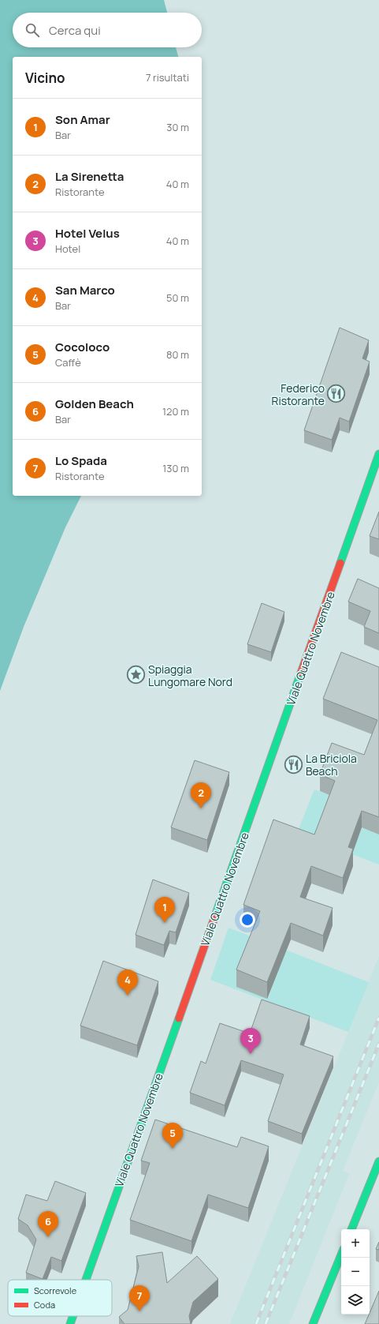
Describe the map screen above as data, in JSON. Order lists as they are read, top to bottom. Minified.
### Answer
{"streets":{"street":["Viale Quattro Novembre"]},"places":{"restaurant":["Federico Ristorante","La Briciola Beach"],"place":["Spiaggia Lungomare Nord"]},"legend":["Scorrevole","Coda"],"page":{"search":"Cerca qui","heading":["Vicino","7 risultati"],"list":[{"mark":"1","name":"Son Amar","note":"Bar","value":"30 m"},{"mark":"2","name":"La Sirenetta","note":"Ristorante","value":"40 m"},{"mark":"3","name":"Hotel Velus","note":"Hotel","value":"40 m"},{"mark":"4","name":"San Marco","note":"Bar","value":"50 m"},{"mark":"5","name":"Cocoloco","note":"Caffè","value":"80 m"},{"mark":"6","name":"Golden Beach","note":"Bar","value":"120 m"},{"mark":"7","name":"Lo Spada","note":"Ristorante","value":"130 m"}],"pins":["2","1","4","3","5","6","7"],"map_buttons":["+","−"]}}
